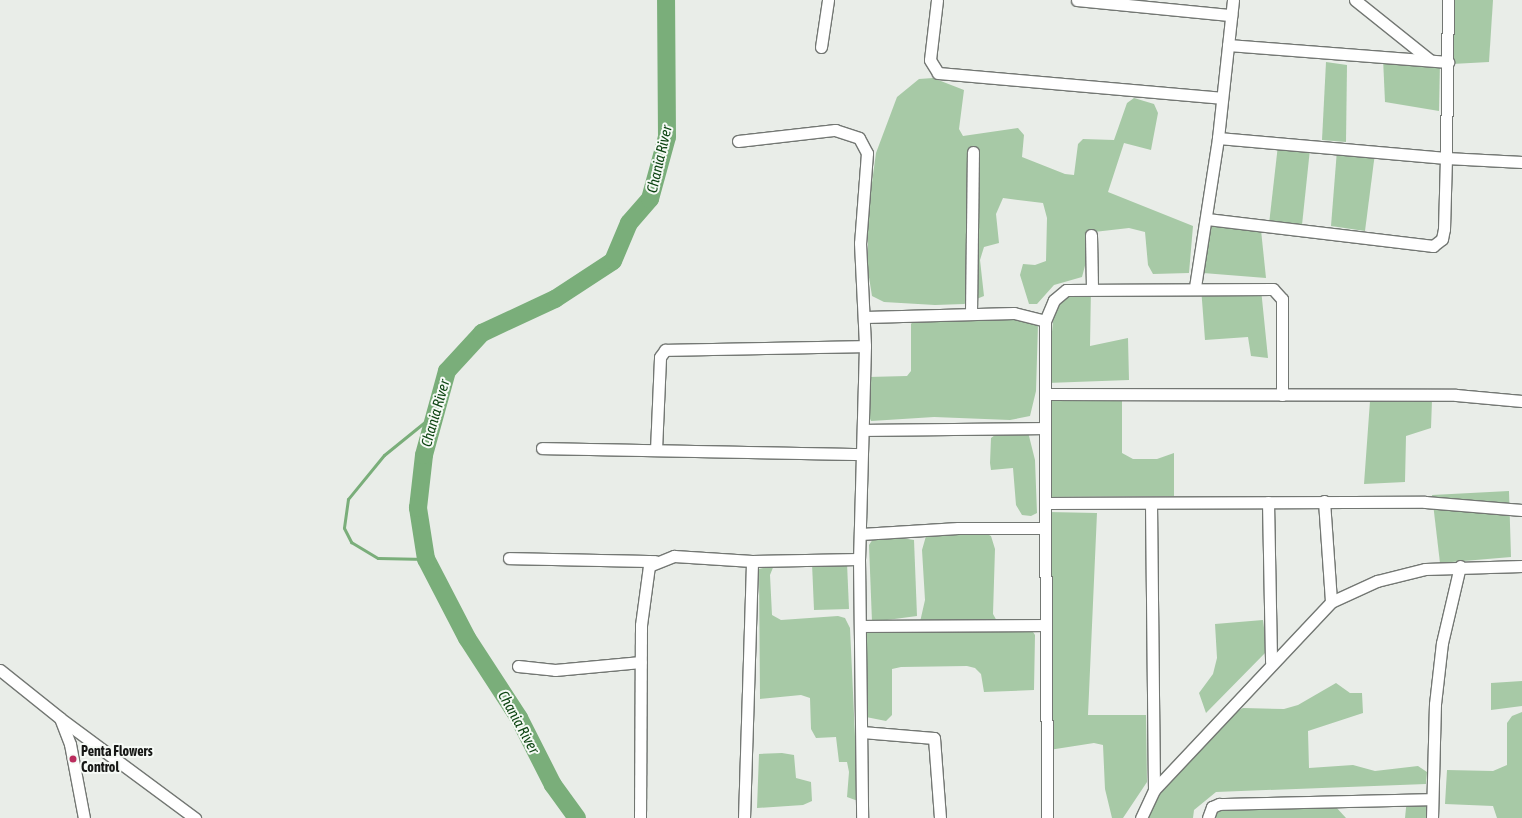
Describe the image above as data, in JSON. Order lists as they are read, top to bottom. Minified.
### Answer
{"water":["Chania River"],"places":["Penta Flowers Control"]}
